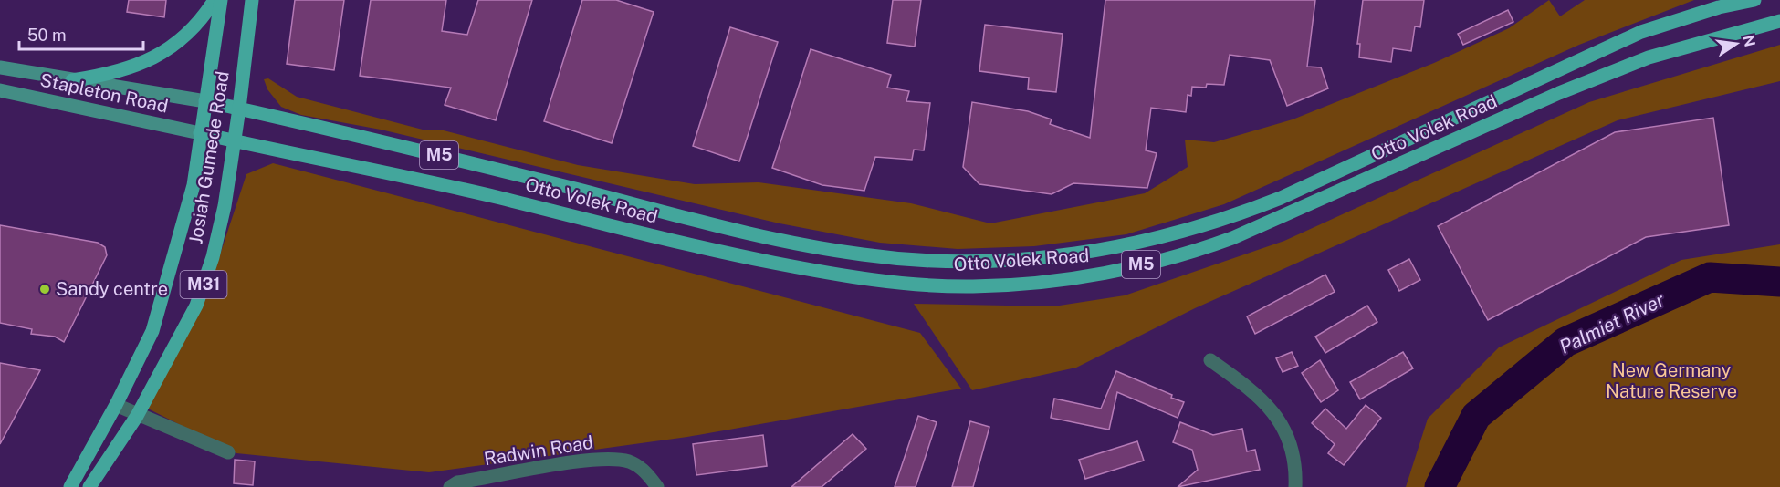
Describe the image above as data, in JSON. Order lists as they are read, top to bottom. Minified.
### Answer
{"streets":{"main road":["Stapleton Road","Otto Volek Road","M5","Josiah Gumede Road","M31"],"street":["Radwin Road"]},"crossings":[["Stapleton Road","M5"],["Stapleton Road","Josiah Gumede Road"],["Otto Volek Road","M5"],["Otto Volek Road","Josiah Gumede Road"],["M5","Josiah Gumede Road"]],"water":["Palmiet River"],"parks":["New Germany Nature Reserve"],"places":["Sandy centre"],"scale_bar":"50 m","north":"right"}
